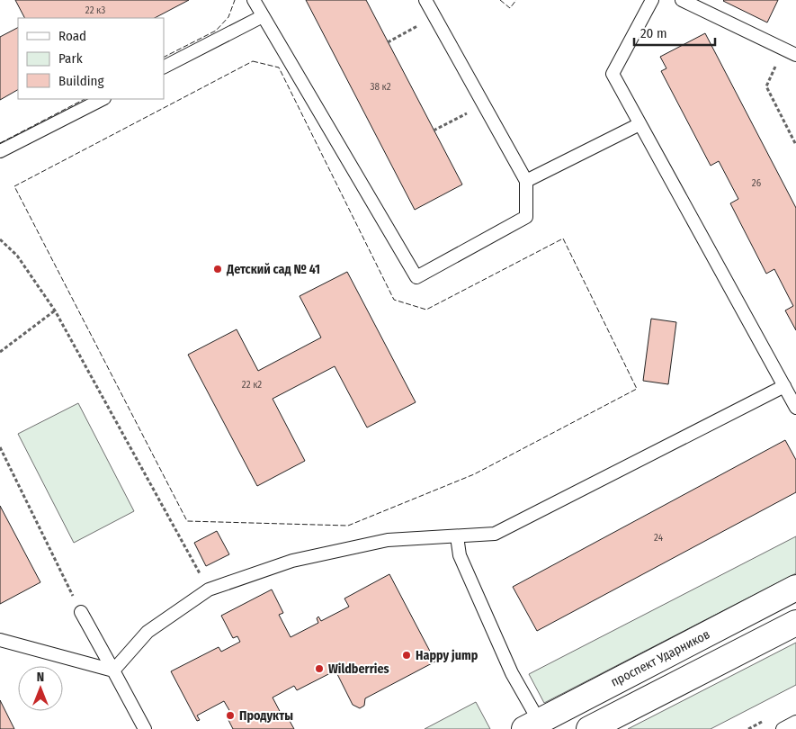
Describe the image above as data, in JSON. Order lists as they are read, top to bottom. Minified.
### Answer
{"streets":{"street":["проспект Ударников"]},"places":["Детский сад № 41","Happy jump","Wildberries","Продукты"],"house_numbers":["22 к3","38 к2","26","22 к2","24"],"legend":["Road","Park","Building"],"scale_bar":"20 m","north":"top"}
